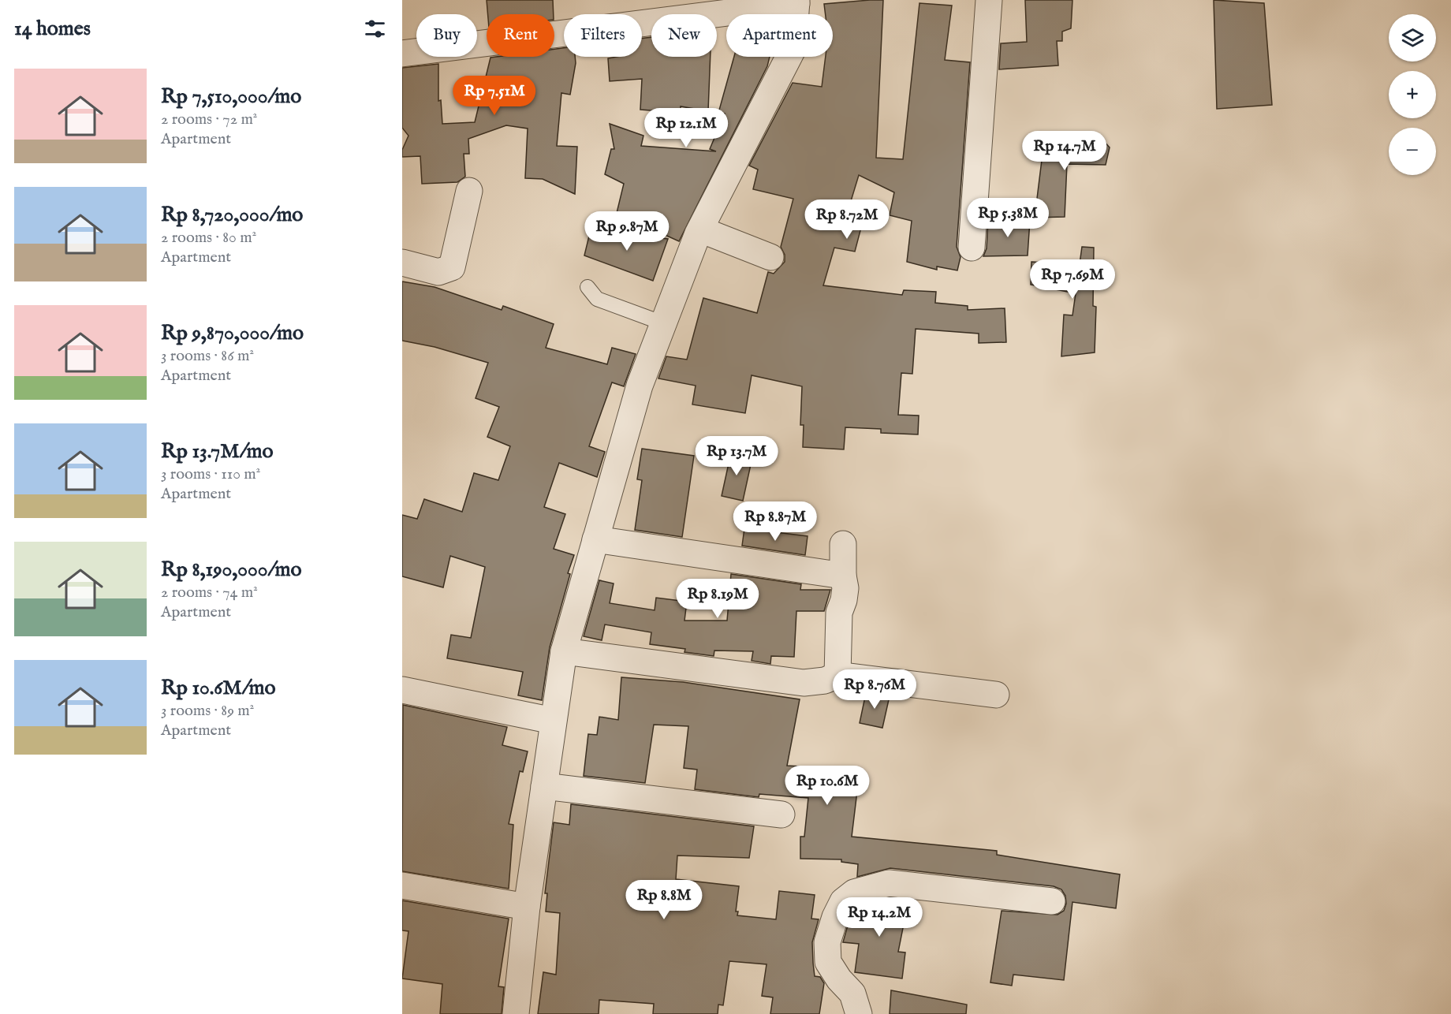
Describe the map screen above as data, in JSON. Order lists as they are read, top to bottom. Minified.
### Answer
{"page":{"heading":"14 homes","map_buttons":["+","−"],"chip":["Buy","Rent","Filters","New","Apartment"],"list":[{"name":"Rp 7,510,000/mo","note":"2 rooms · 72 m² · Apartment"},{"name":"Rp 8,720,000/mo","note":"2 rooms · 80 m² · Apartment"},{"name":"Rp 9,870,000/mo","note":"3 rooms · 86 m² · Apartment"},{"name":"Rp 13.7M/mo","note":"3 rooms · 110 m² · Apartment"},{"name":"Rp 8,190,000/mo","note":"2 rooms · 74 m² · Apartment"},{"name":"Rp 10.6M/mo","note":"3 rooms · 89 m² · Apartment"}],"price":["Rp 7.51M","Rp 12.1M","Rp 14.7M","Rp 5.38M","Rp 8.72M","Rp 9.87M","Rp 7.69M","Rp 13.7M","Rp 8.87M","Rp 8.19M","Rp 8.76M","Rp 10.6M","Rp 8.8M","Rp 14.2M"]}}
